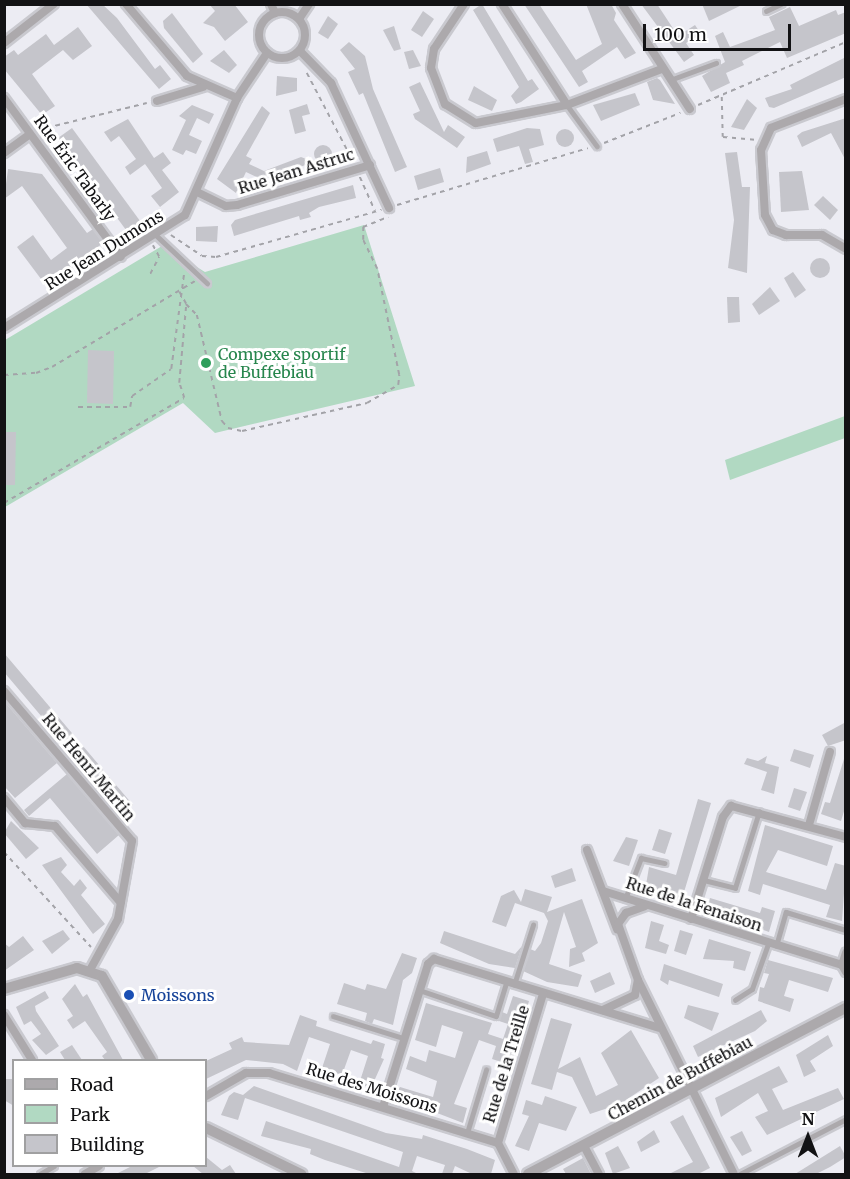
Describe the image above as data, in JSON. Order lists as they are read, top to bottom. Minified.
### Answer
{"streets":{"street":["Rue Éric Tabarly","Rue Jean Astruc","Rue Jean Dumons","Rue Henri Martin","Rue de la Fenaison","Rue de la Treille","Chemin de Buffebiau","Rue des Moissons"]},"crossings":[["Rue Éric Tabarly","Rue Jean Dumons"],["Rue Jean Astruc","Rue Jean Dumons"],["Rue de la Treille","Rue des Moissons"]],"places":["Compexe sportif de Buffebiau","Moissons"],"legend":["Road","Park","Building"],"scale_bar":"100 m","north":"top"}
